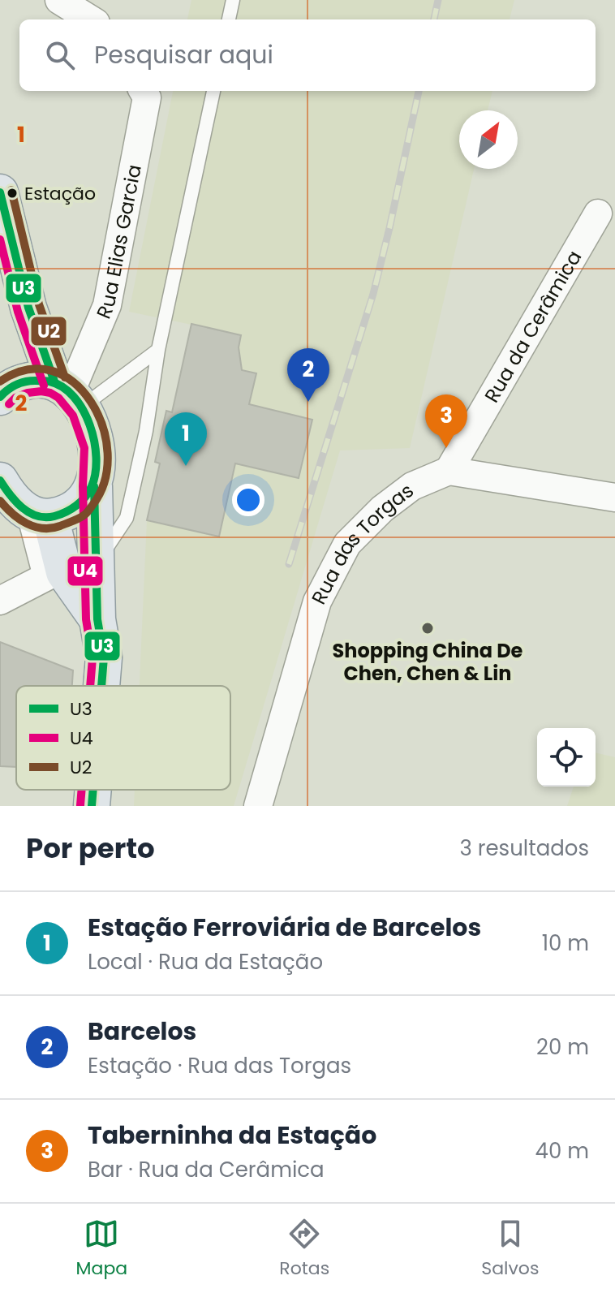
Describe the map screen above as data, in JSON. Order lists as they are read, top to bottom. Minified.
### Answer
{"streets":{"street":["Rua Elias Garcia","Rua da Cerâmica","Rua das Torgas"]},"crossings":[["Rua da Cerâmica","Rua das Torgas"]],"places":["Estação","Shopping China De Chen, Chen & Lin"],"lines":["transit line U2","transit line U3","transit line U4"],"legend":["U3","U4","U2"],"north":"top right","page":{"search":"Pesquisar aqui","pins":["2","3","1"],"heading":["Por perto","3 resultados"],"list":[{"mark":"1","name":"Estação Ferroviária de Barcelos","note":"Local · Rua da Estação","value":"10 m"},{"mark":"2","name":"Barcelos","note":"Estação · Rua das Torgas","value":"20 m"},{"mark":"3","name":"Taberninha da Estação","note":"Bar · Rua da Cerâmica","value":"40 m"}],"nav":["Mapa","Rotas","Salvos"]},"grid":{"rows":["1","2"]}}
